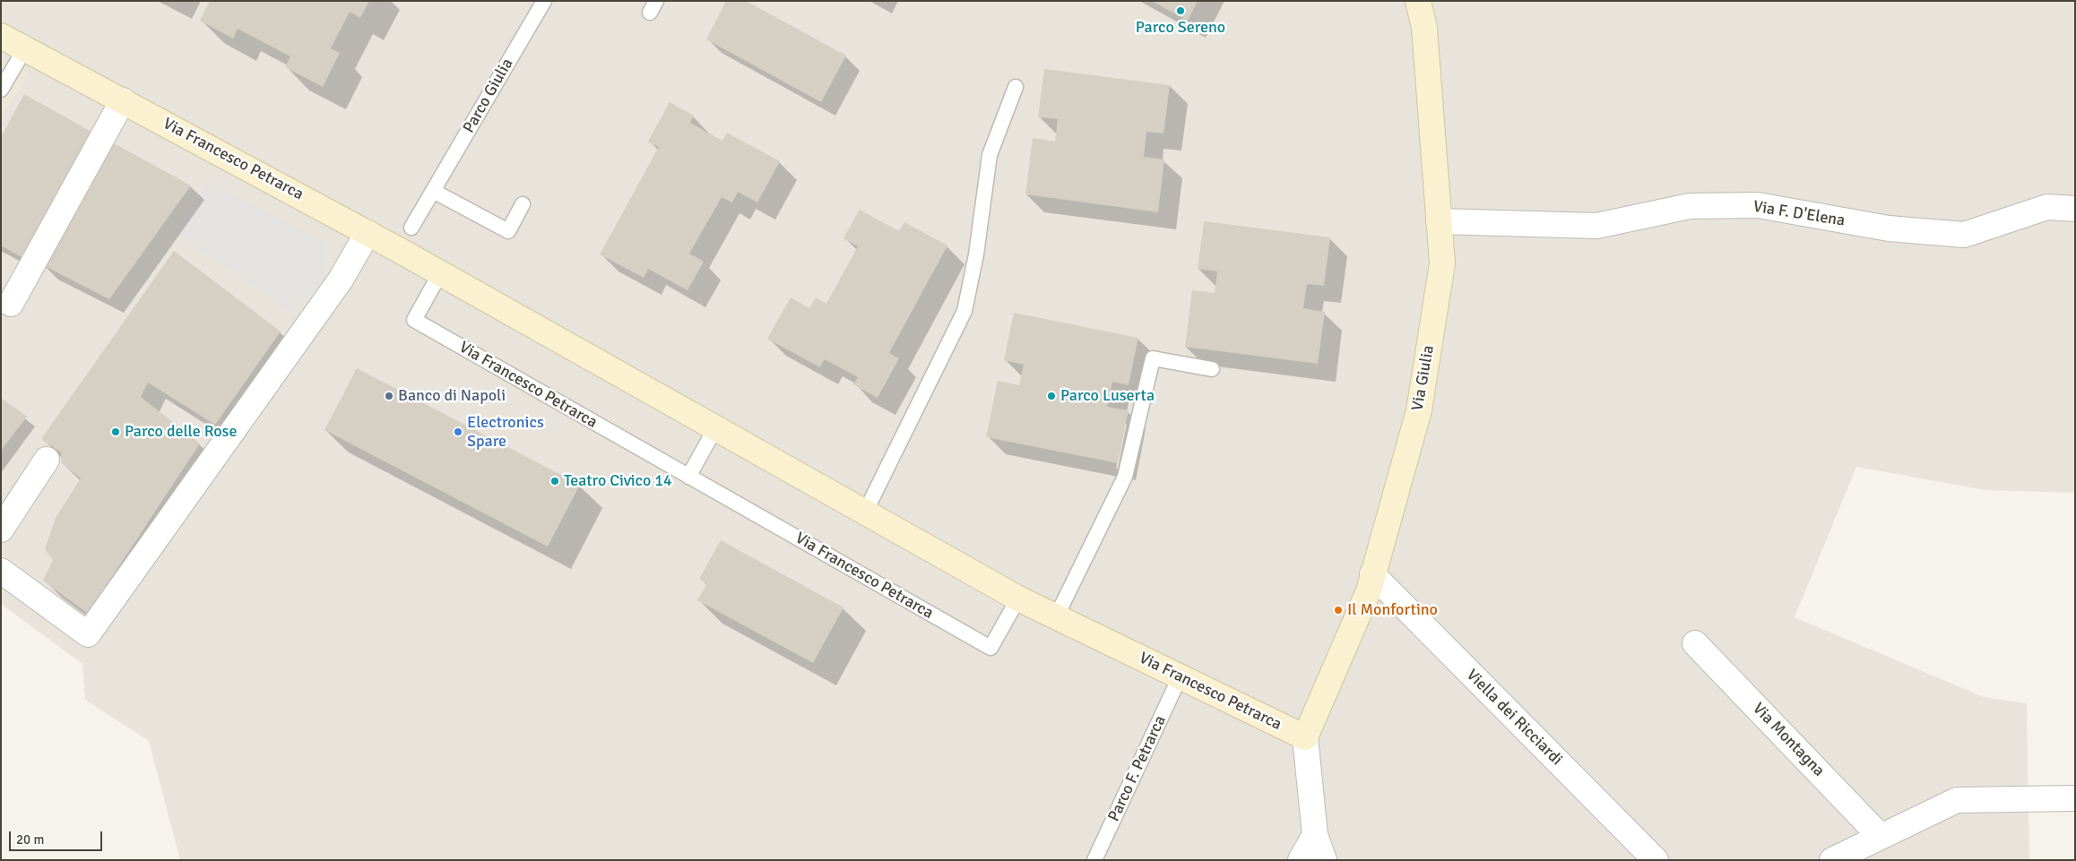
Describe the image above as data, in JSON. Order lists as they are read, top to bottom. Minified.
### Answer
{"streets":{"main road":["Via Francesco Petrarca","Via Giulia"],"street":["Via F. D'Elena","Viella dei Ricciardi","Via Montagna"],"lane":["Parco Giulia","Parco F. Petrarca"]},"crossings":[["Via Francesco Petrarca","Via Giulia"],["Via Francesco Petrarca","Parco F. Petrarca"],["Via F. D'Elena","Via Giulia"],["Via Giulia","Viella dei Ricciardi"]],"places":["Parco Sereno","Banco di Napoli","Parco Luserta","Parco delle Rose","Electronics Spare","Teatro Civico 14","Il Monfortino"],"scale_bar":"20 m"}
